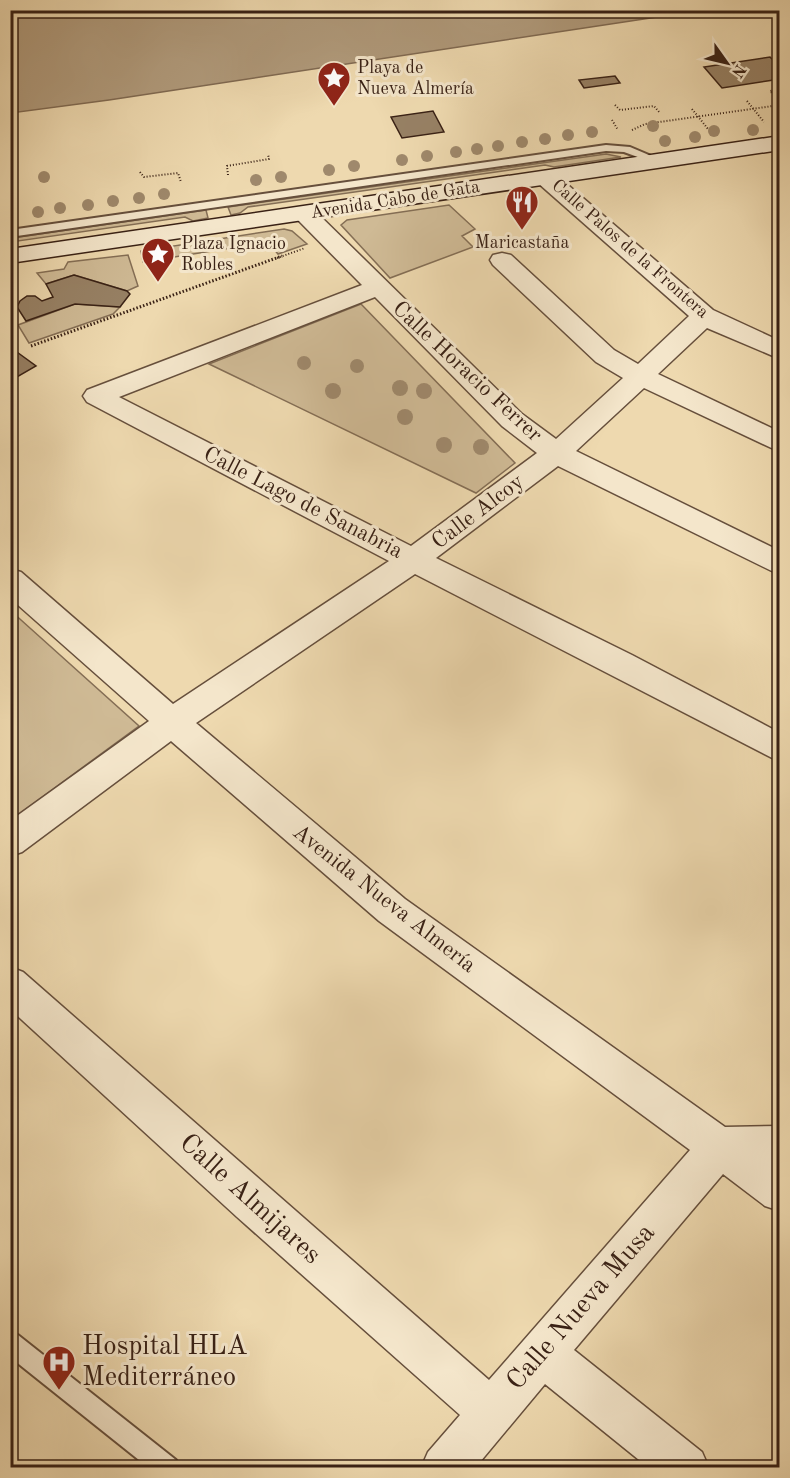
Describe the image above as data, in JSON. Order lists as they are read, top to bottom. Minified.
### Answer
{"streets":{"street":["Avenida Cabo de Gata","Calle Palos de la Frontera","Calle Horacio Ferrer","Calle Lago de Sanabria","Calle Alcoy","Avenida Nueva Almería","Calle Almijares","Calle Nueva Musa"]},"crossings":[["Avenida Cabo de Gata","Calle Palos de la Frontera"],["Avenida Cabo de Gata","Calle Horacio Ferrer"],["Calle Palos de la Frontera","Calle Alcoy"],["Calle Horacio Ferrer","Calle Lago de Sanabria"],["Calle Horacio Ferrer","Calle Alcoy"],["Calle Lago de Sanabria","Calle Alcoy"],["Calle Alcoy","Avenida Nueva Almería"],["Avenida Nueva Almería","Calle Nueva Musa"],["Calle Almijares","Calle Nueva Musa"]],"places":{"place":["Playa de Nueva Almería","Plaza Ignacio Robles"],"restaurant":["Maricastaña"],"hospital":["Hospital HLA Mediterráneo"]},"north":"bottom right"}
